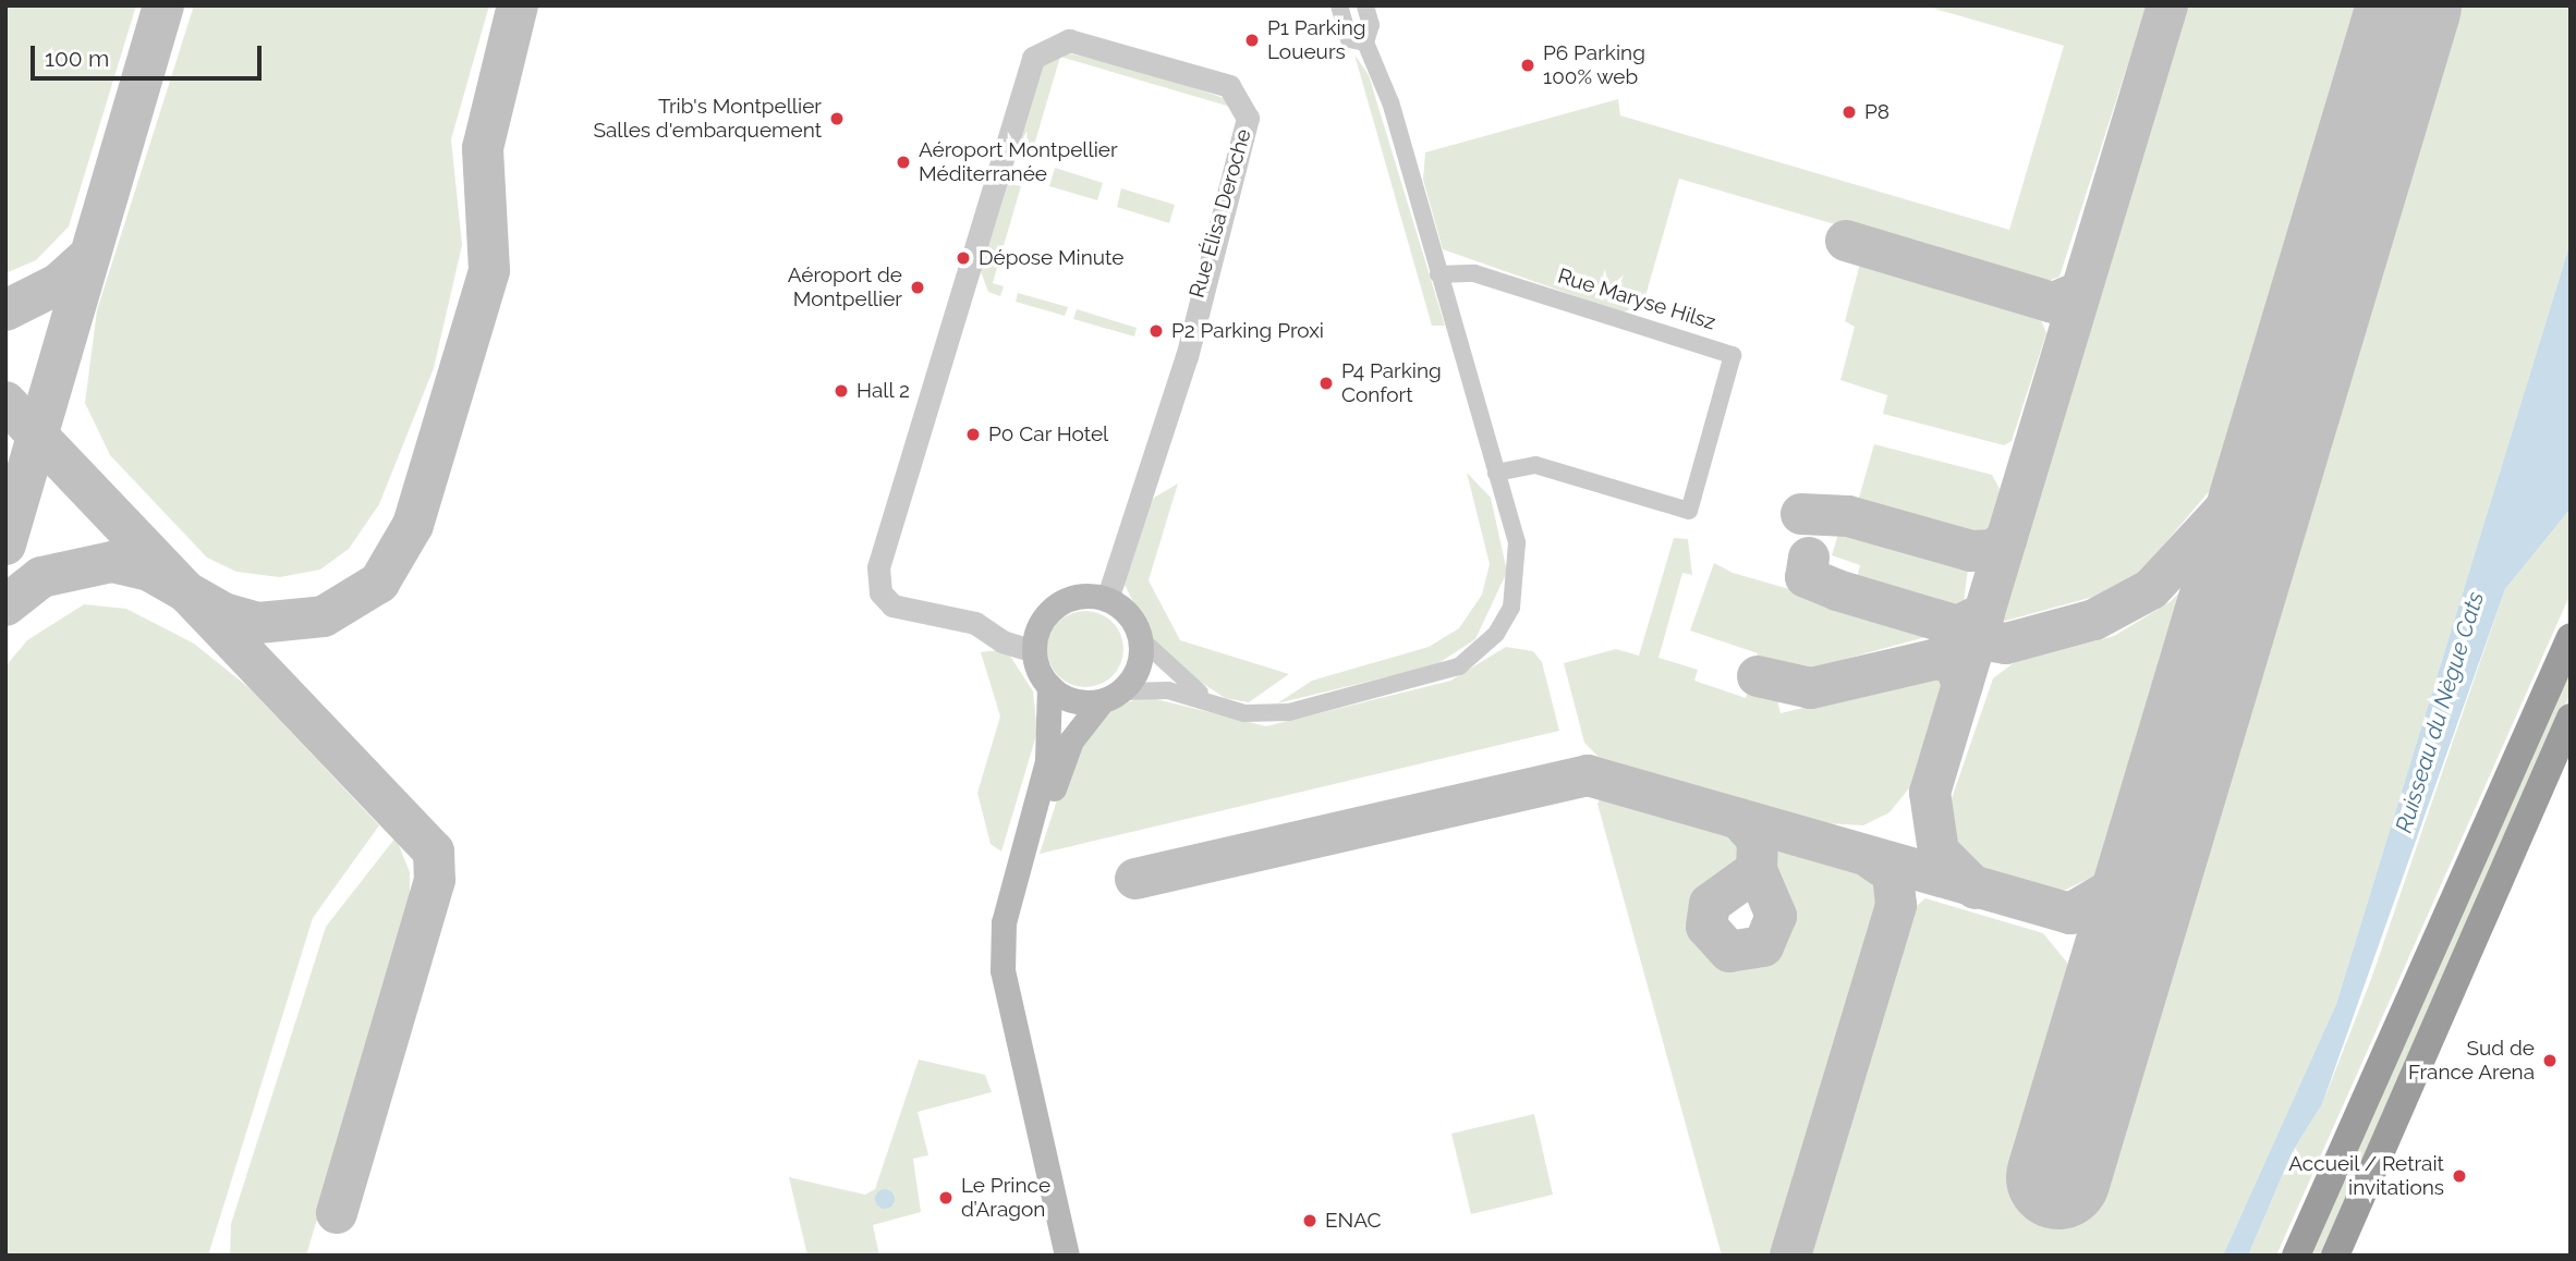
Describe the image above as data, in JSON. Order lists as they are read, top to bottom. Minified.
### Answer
{"streets":{"street":["Rue Élisa Deroche","Rue Maryse Hilsz"]},"water":["Ruisseau du Nègue Cats"],"places":["P1 Parking Loueurs","P6 Parking 100% web","P8","Trib's Montpellier Salles d'embarquement","Aéroport Montpellier Méditerranée","Dépose Minute","Aéroport de Montpellier","P2 Parking Proxi","P4 Parking Confort","Hall 2","P0 Car Hotel","Sud de France Arena","Accueil / Retrait invitations","Le Prince d’Aragon","ENAC"],"scale_bar":"100 m"}
